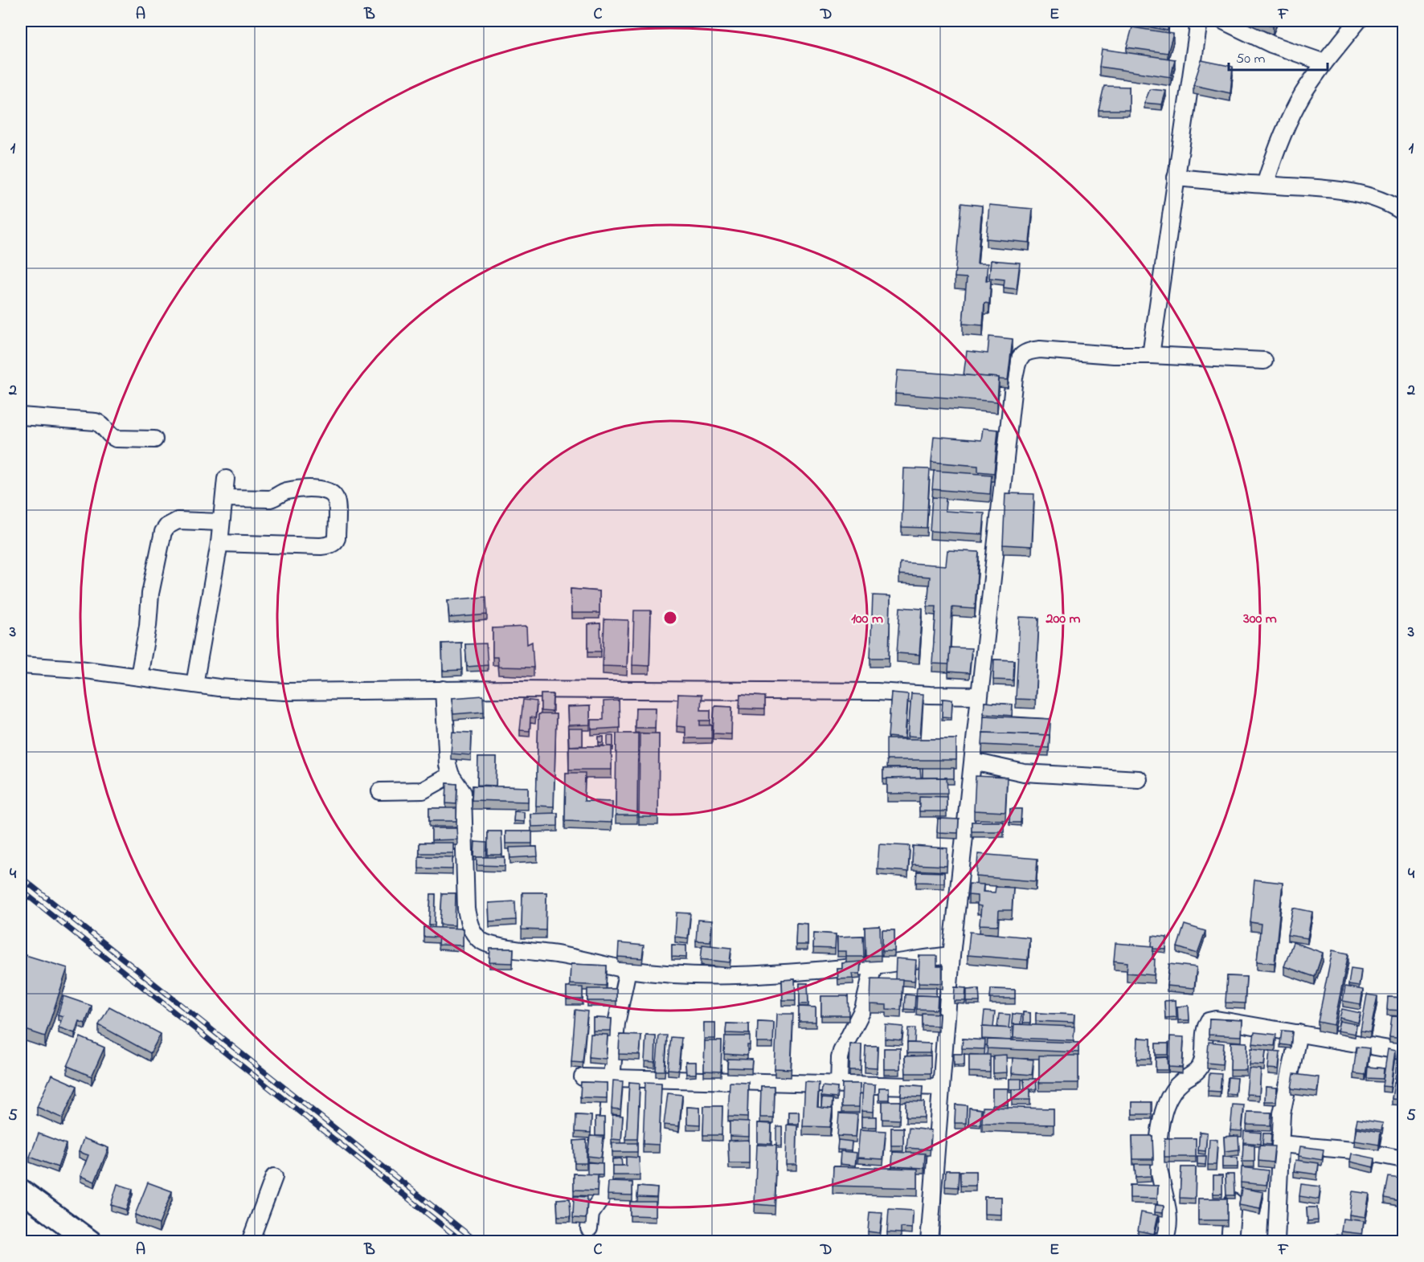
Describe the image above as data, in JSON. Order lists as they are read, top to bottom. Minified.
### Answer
{"scale_bar":"50 m","grid":{"columns":["A","B","C","D","E","F"],"rows":["1","2","3","4","5"]},"rings":["100 m","200 m","300 m"]}
